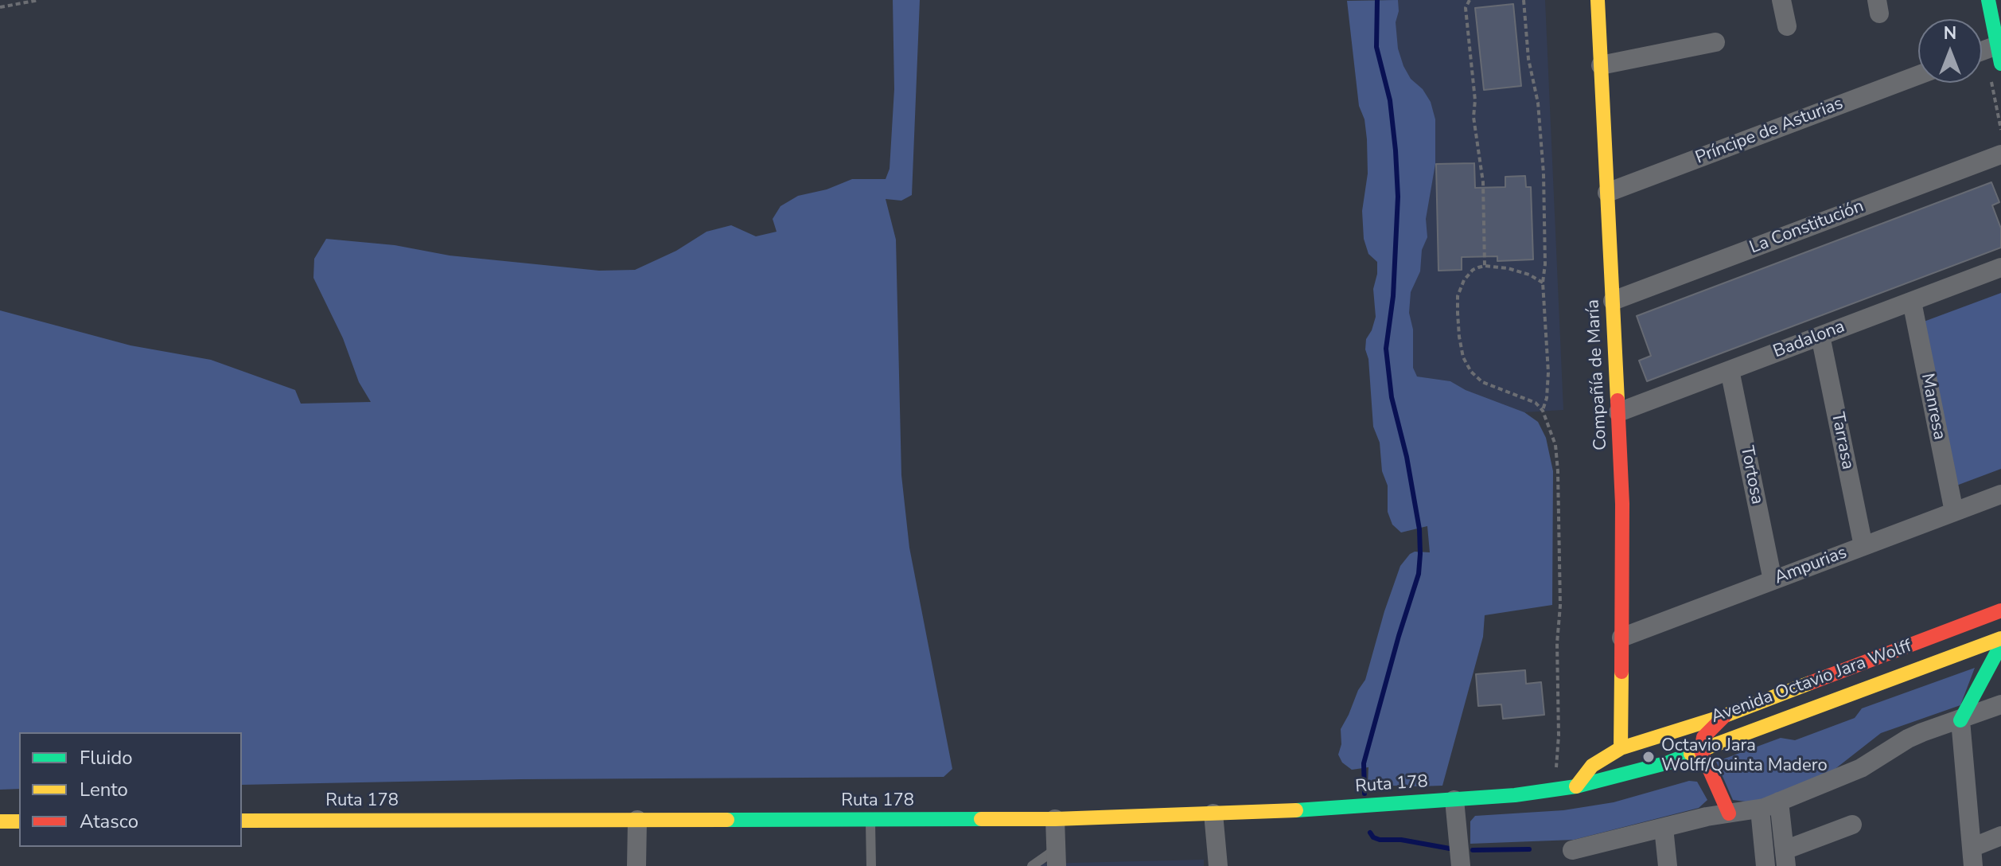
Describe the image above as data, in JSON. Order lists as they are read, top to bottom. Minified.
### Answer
{"streets":{"main road":["Compañía de María","Avenida Octavio Jara Wolff","Ruta 178"],"street":["Príncipe de Asturias","La Constitución","Badalona","Manresa","Tarrasa","Tortosa","Ampurias"]},"crossings":[["Príncipe de Asturias","Compañía de María"],["La Constitución","Compañía de María"],["Badalona","Compañía de María"],["Badalona","Manresa"],["Badalona","Tarrasa"],["Badalona","Tortosa"],["Compañía de María","Ampurias"],["Compañía de María","Avenida Octavio Jara Wolff"],["Manresa","Ampurias"],["Tarrasa","Ampurias"],["Tortosa","Ampurias"],["Avenida Octavio Jara Wolff","Ruta 178"]],"places":["Octavio Jara Wolff/Quinta Madero"],"legend":["Fluido","Lento","Atasco"],"north":"top"}
